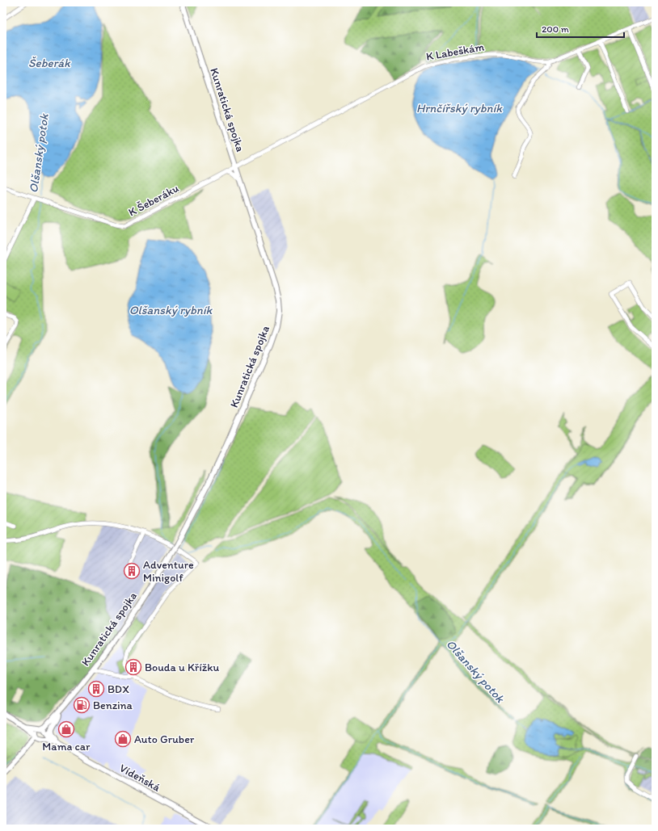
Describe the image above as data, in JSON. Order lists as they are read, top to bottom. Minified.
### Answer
{"streets":{"main road":["Kunratická spojka","Vídeňská"],"street":["K Labeškám","K Šeberáku"]},"crossings":[["K Labeškám","Kunratická spojka"],["K Labeškám","K Šeberáku"],["Kunratická spojka","K Šeberáku"],["Kunratická spojka","Vídeňská"]],"water":["Šeberák","Hrnčířský rybník","Olšanský potok","Olšanský rybník"],"places":{"building":["Adventure Minigolf","Bouda u Křížku","BDX"],"fuel station":["Benzina"],"shop":["Mama car","Auto Gruber"]},"scale_bar":"200 m"}
